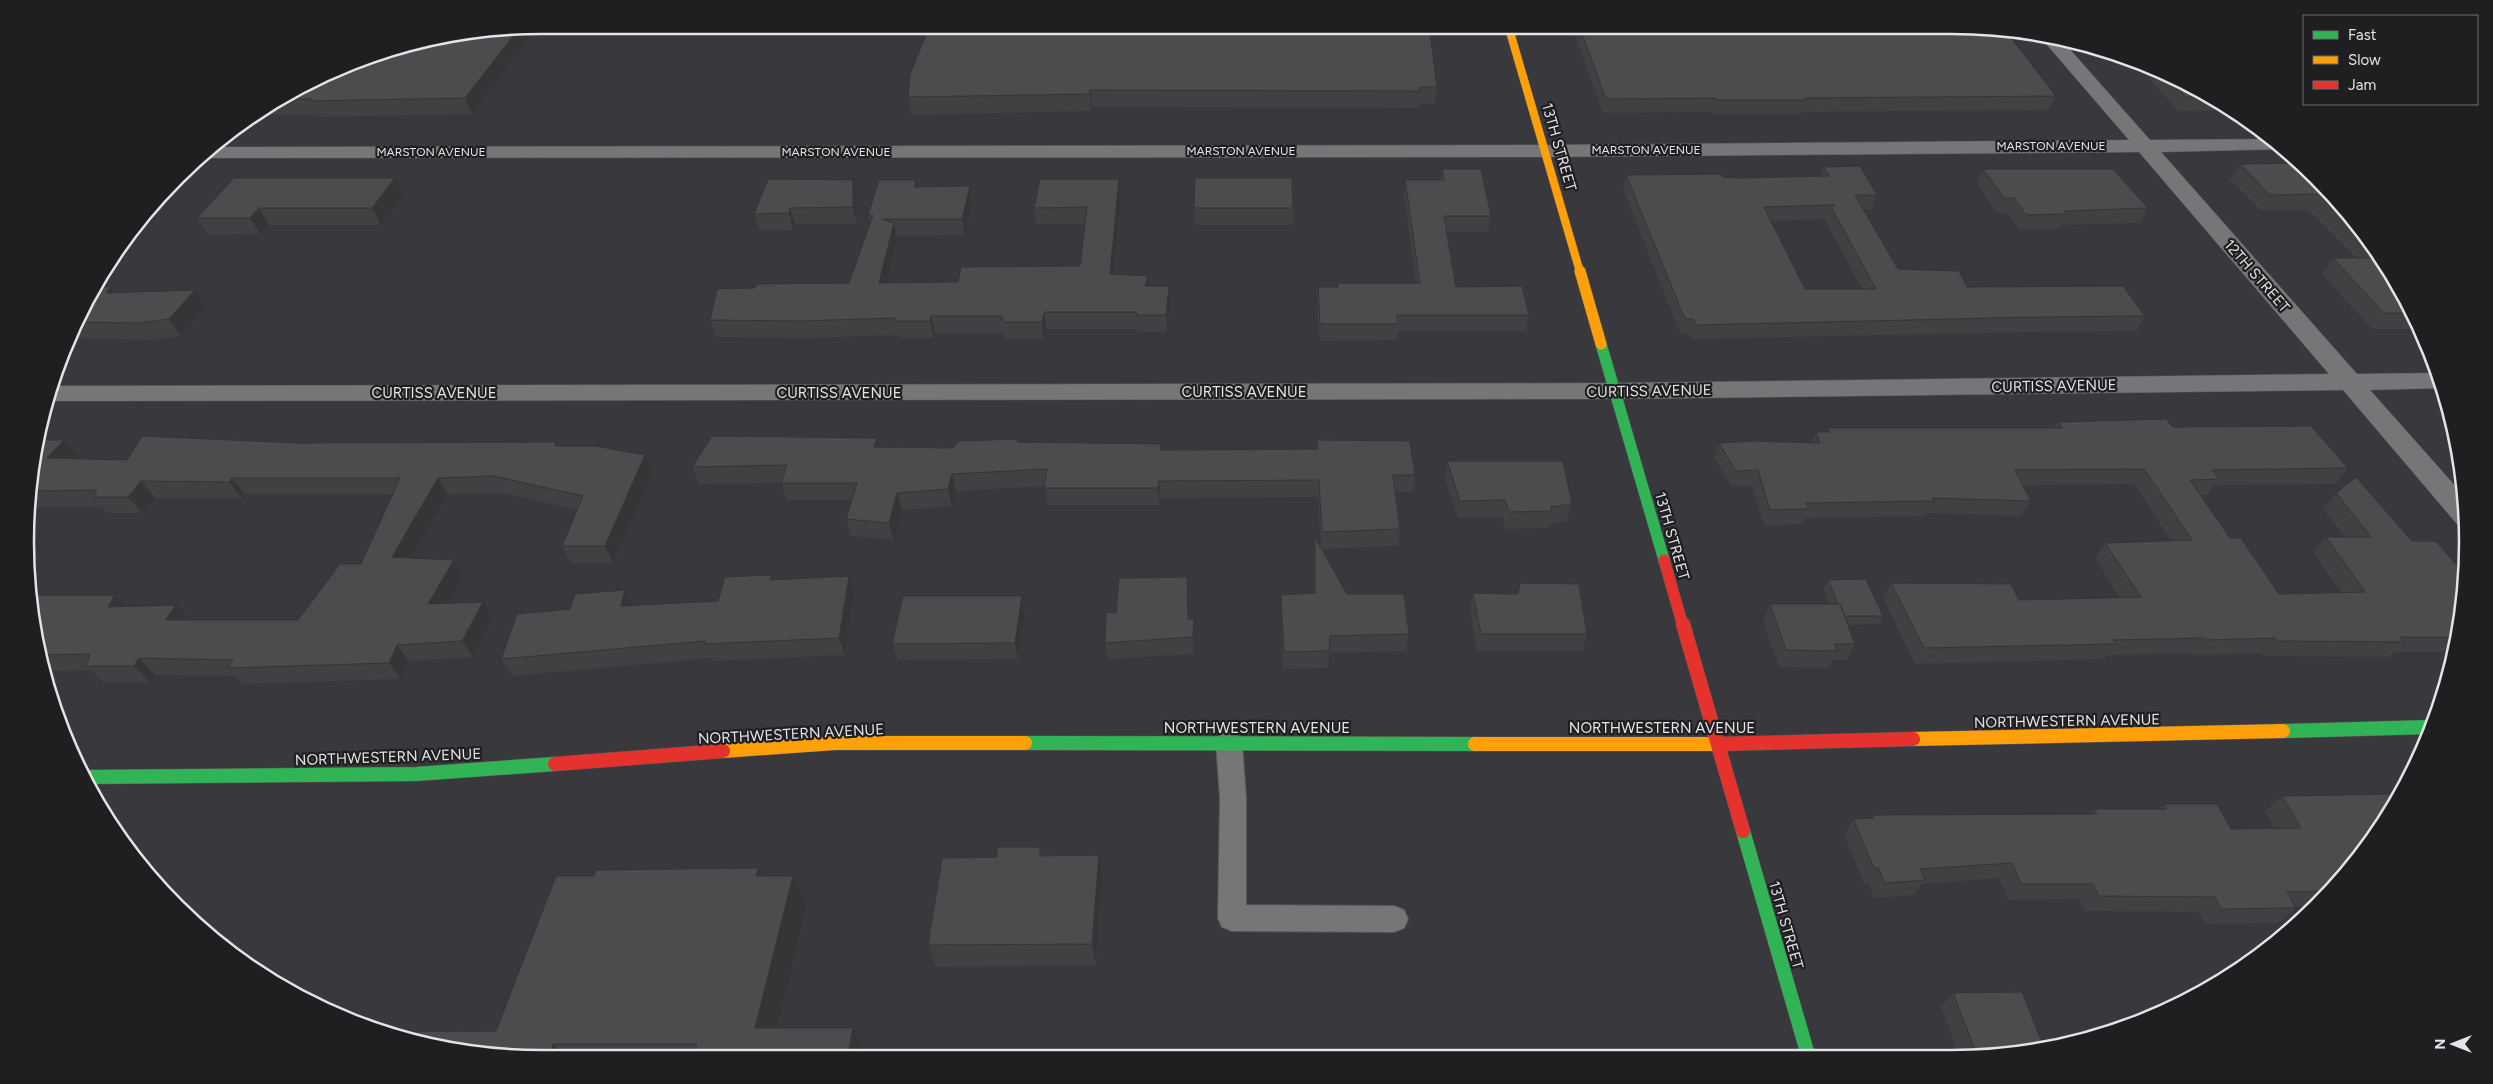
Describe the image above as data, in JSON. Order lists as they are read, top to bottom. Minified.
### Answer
{"streets":{"street":["MARSTON AVENUE","13TH STREET","12TH STREET","CURTISS AVENUE","NORTHWESTERN AVENUE"]},"crossings":[["MARSTON AVENUE","13TH STREET"],["MARSTON AVENUE","12TH STREET"],["13TH STREET","CURTISS AVENUE"],["13TH STREET","NORTHWESTERN AVENUE"],["12TH STREET","CURTISS AVENUE"]],"legend":["Fast","Slow","Jam"],"north":"left"}
